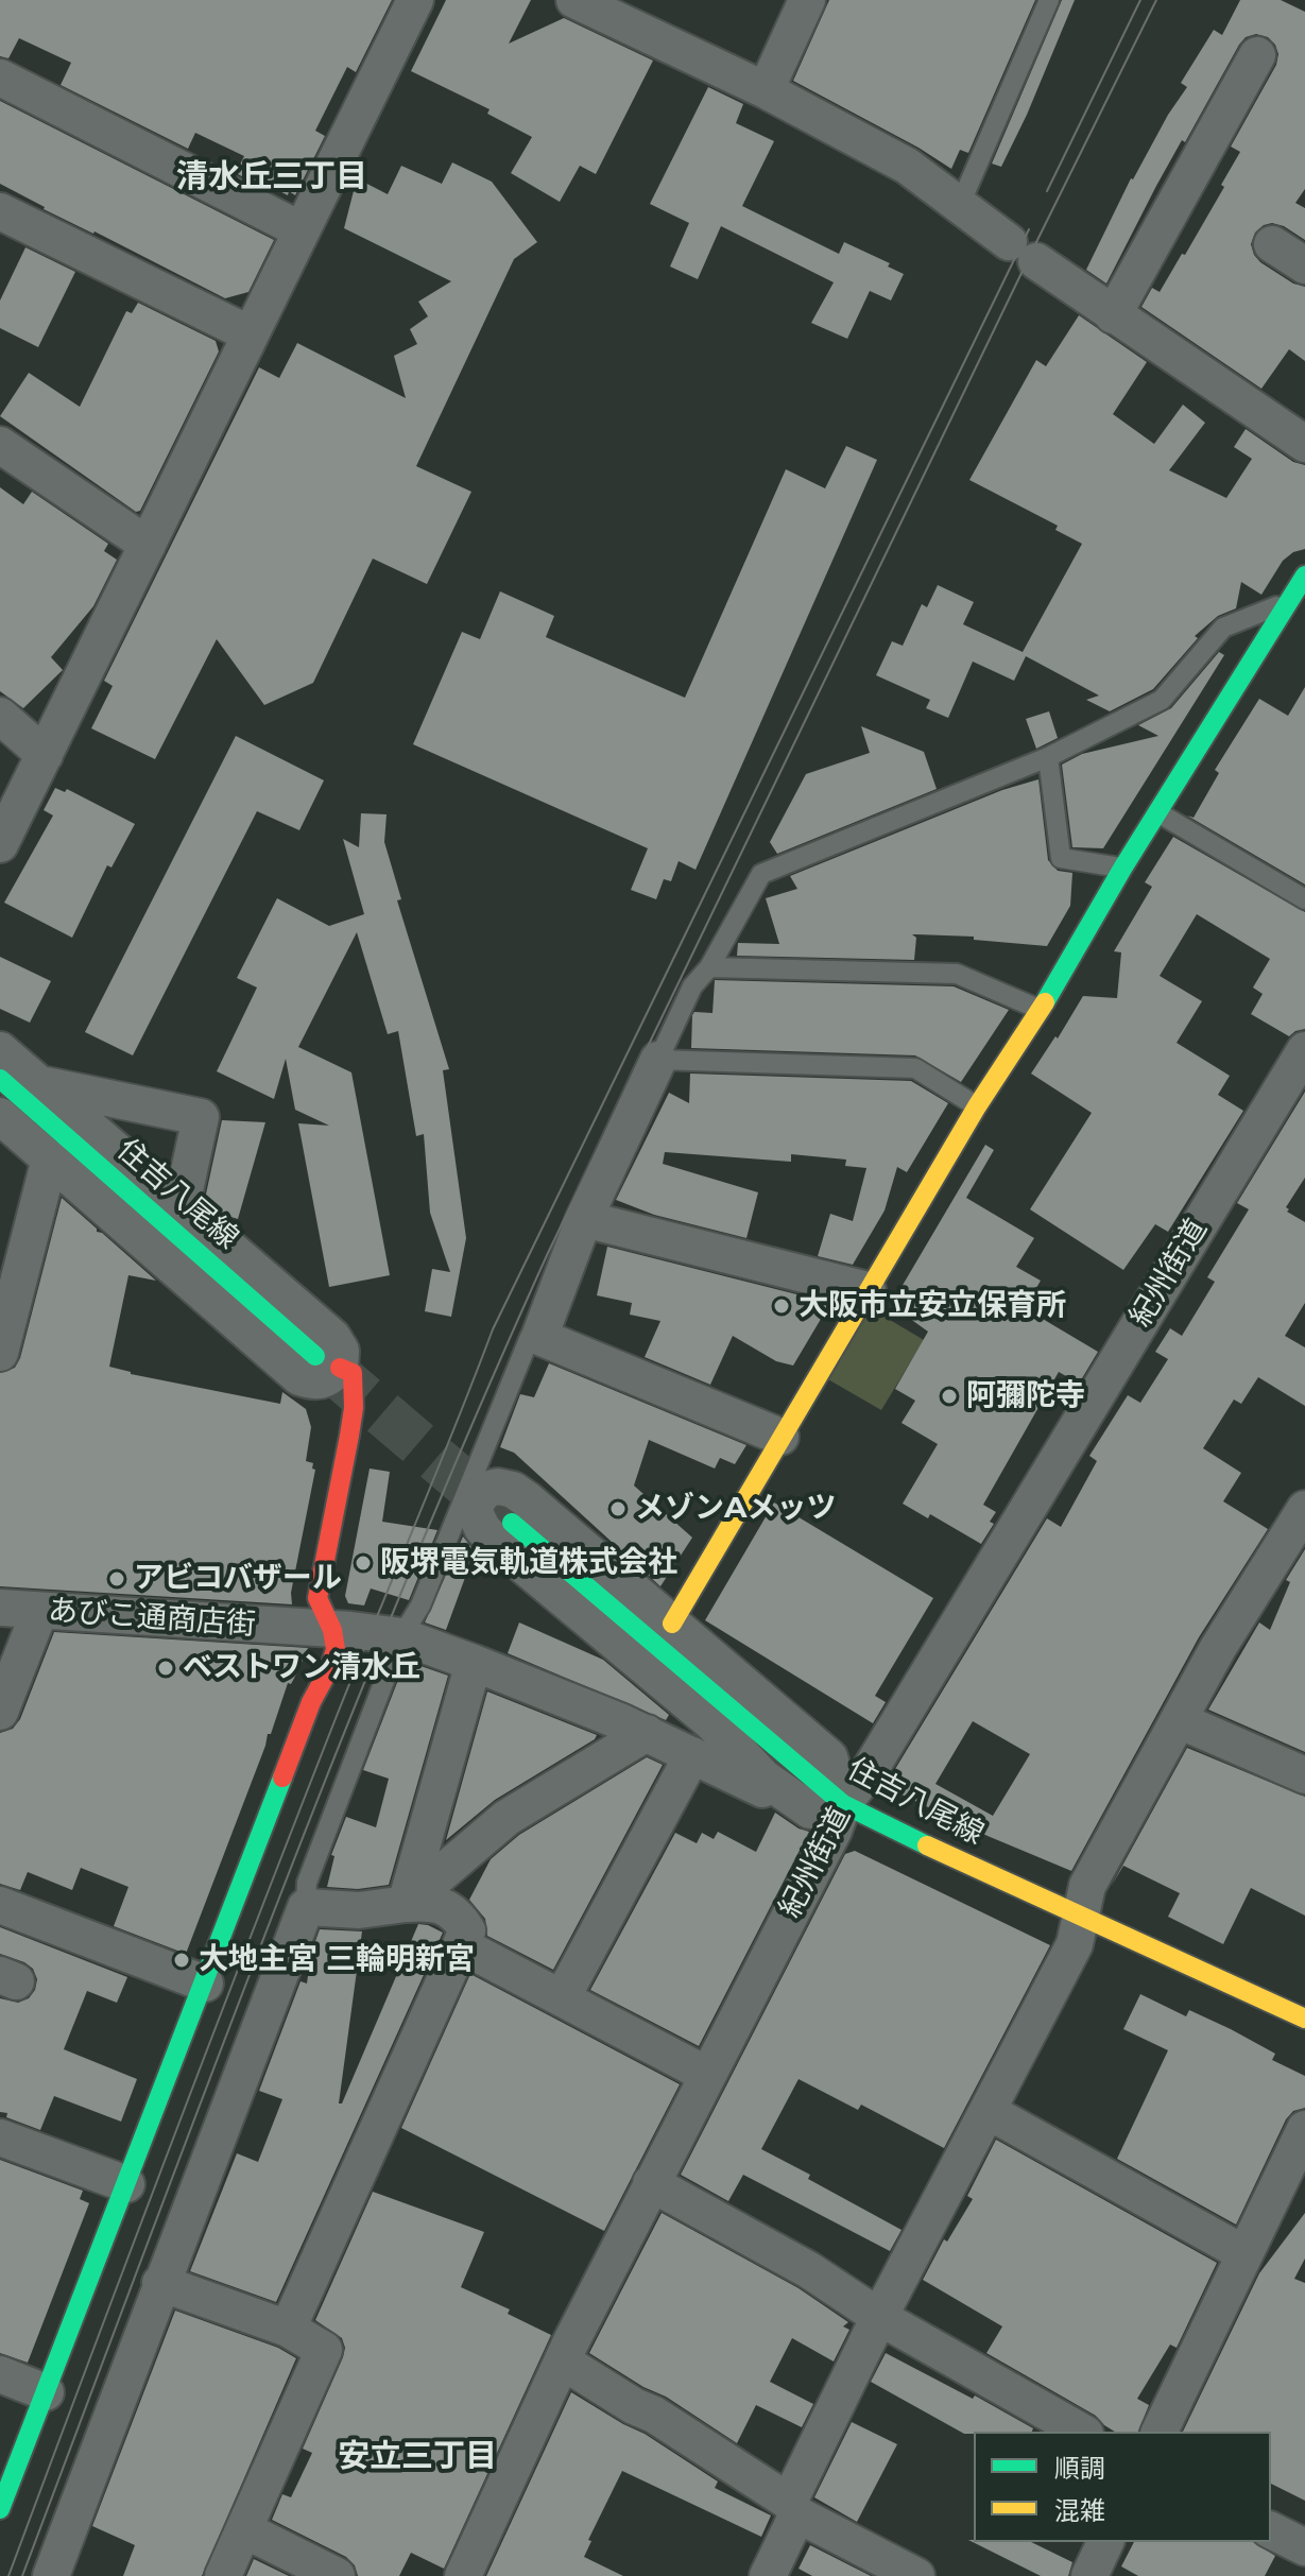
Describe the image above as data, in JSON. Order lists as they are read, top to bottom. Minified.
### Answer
{"streets":{"street":["住吉八尾線","紀州街道","あびこ通商店街"]},"crossings":[["住吉八尾線","紀州街道"],["住吉八尾線","あびこ通商店街"],["紀州街道","あびこ通商店街"]],"districts":["清水丘三丁目","安立三丁目"],"places":["大阪市立安立保育所","阿彌陀寺","メゾンAメッツ","阪堺電気軌道株式会社","アビコバザール","ベストワン清水丘","大地主宮 三輪明新宮"],"legend":["順調","混雑"]}
